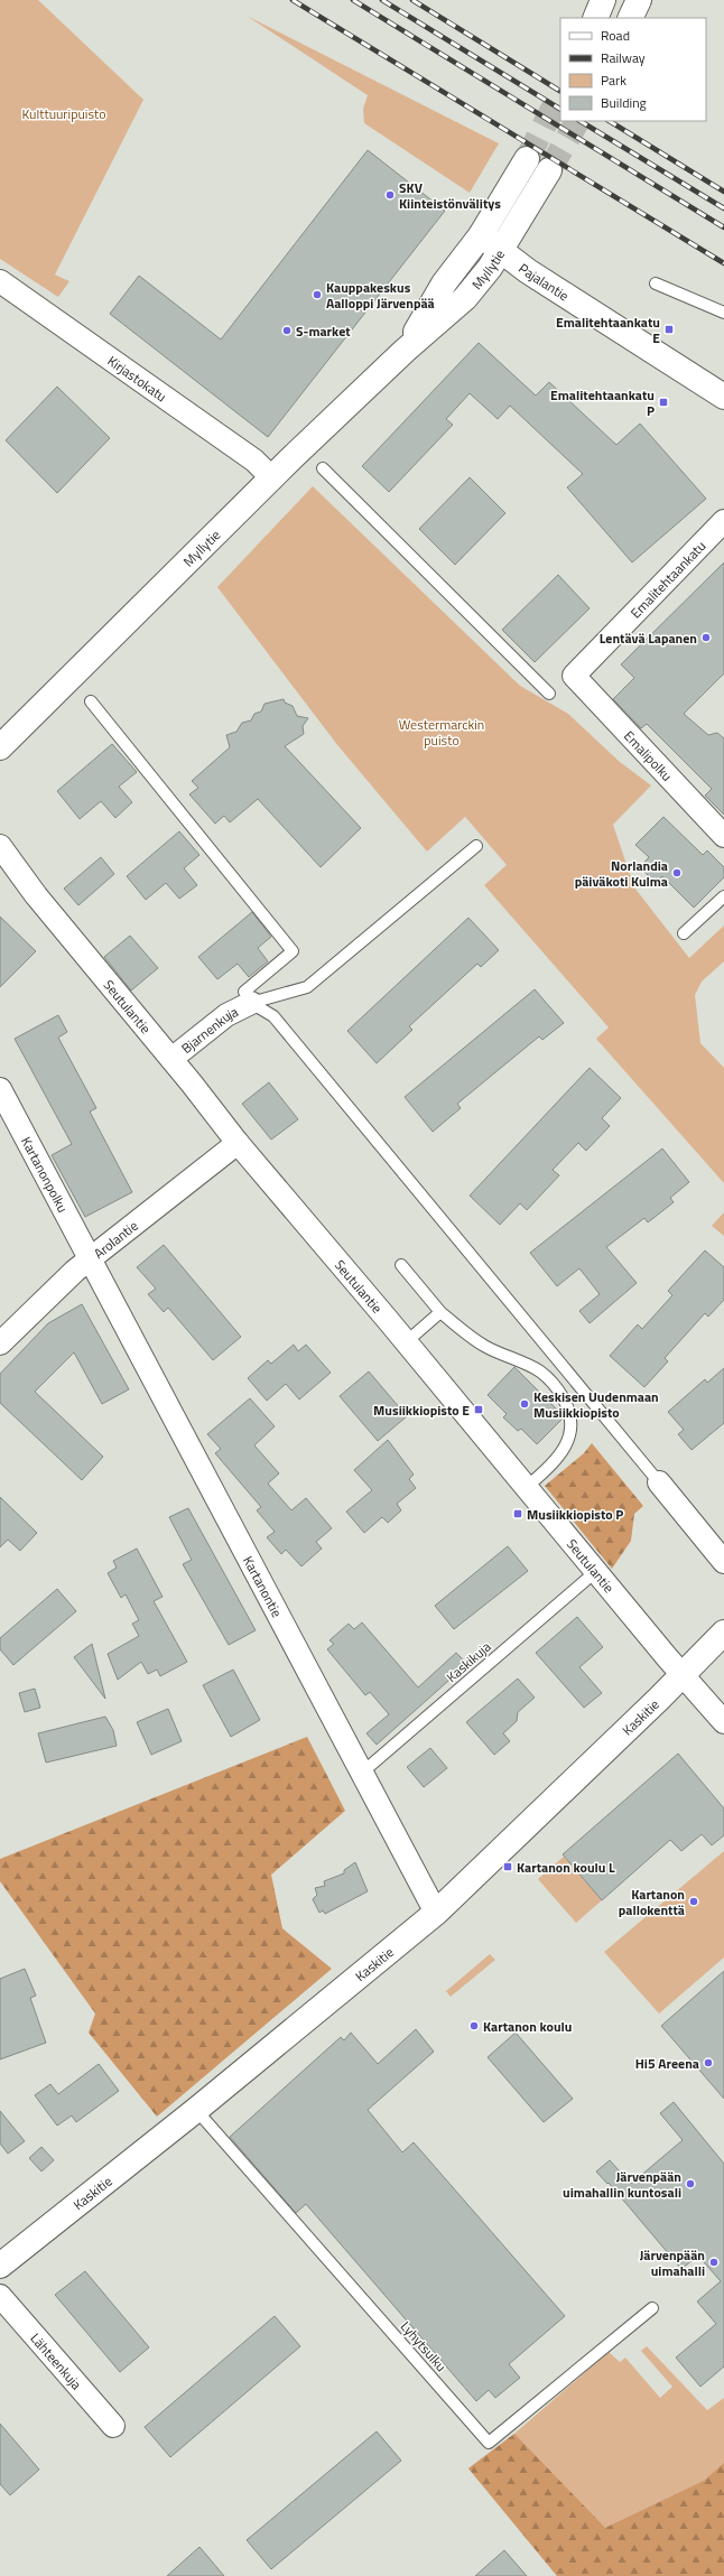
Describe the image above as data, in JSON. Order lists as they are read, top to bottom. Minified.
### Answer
{"streets":{"street":["Myllytie","Pajalantie","Kirjastokatu","Emalitehtaankatu","Emalipolku","Seutulantie","Bjarnenkuja","Kartanonpolku","Arolantie","Kartanontie","Kaskitie","Lähteenkuja"],"lane":["Kaskikuja","Lyhytsulku"]},"crossings":[["Myllytie","Pajalantie"],["Myllytie","Kirjastokatu"],["Emalitehtaankatu","Emalipolku"],["Seutulantie","Bjarnenkuja"],["Seutulantie","Arolantie"],["Seutulantie","Kaskikuja"],["Seutulantie","Kaskitie"],["Kartanonpolku","Arolantie"],["Kartanonpolku","Kartanontie"],["Arolantie","Kartanontie"],["Kartanontie","Kaskikuja"],["Kartanontie","Kaskitie"],["Kaskitie","Lyhytsulku"]],"parks":["Kulttuuripuisto","Westermarckin puisto"],"places":{"other":["SKV Kiinteistönvälitys","Kauppakeskus Aalloppi Järvenpää","S-market","Lentävä Lapanen","Norlandia päiväkoti Kulma","Keskisen Uudenmaan Musiikkiopisto","Kartanon pallokenttä","Kartanon koulu","Hi5 Areena","Järvenpään uimahallin kuntosali","Järvenpään uimahalli"],"transit":["Emalitehtaankatu E","Emalitehtaankatu P","Musiikkiopisto E","Musiikkiopisto P","Kartanon koulu L"]},"legend":["Road","Railway","Park","Building"]}
